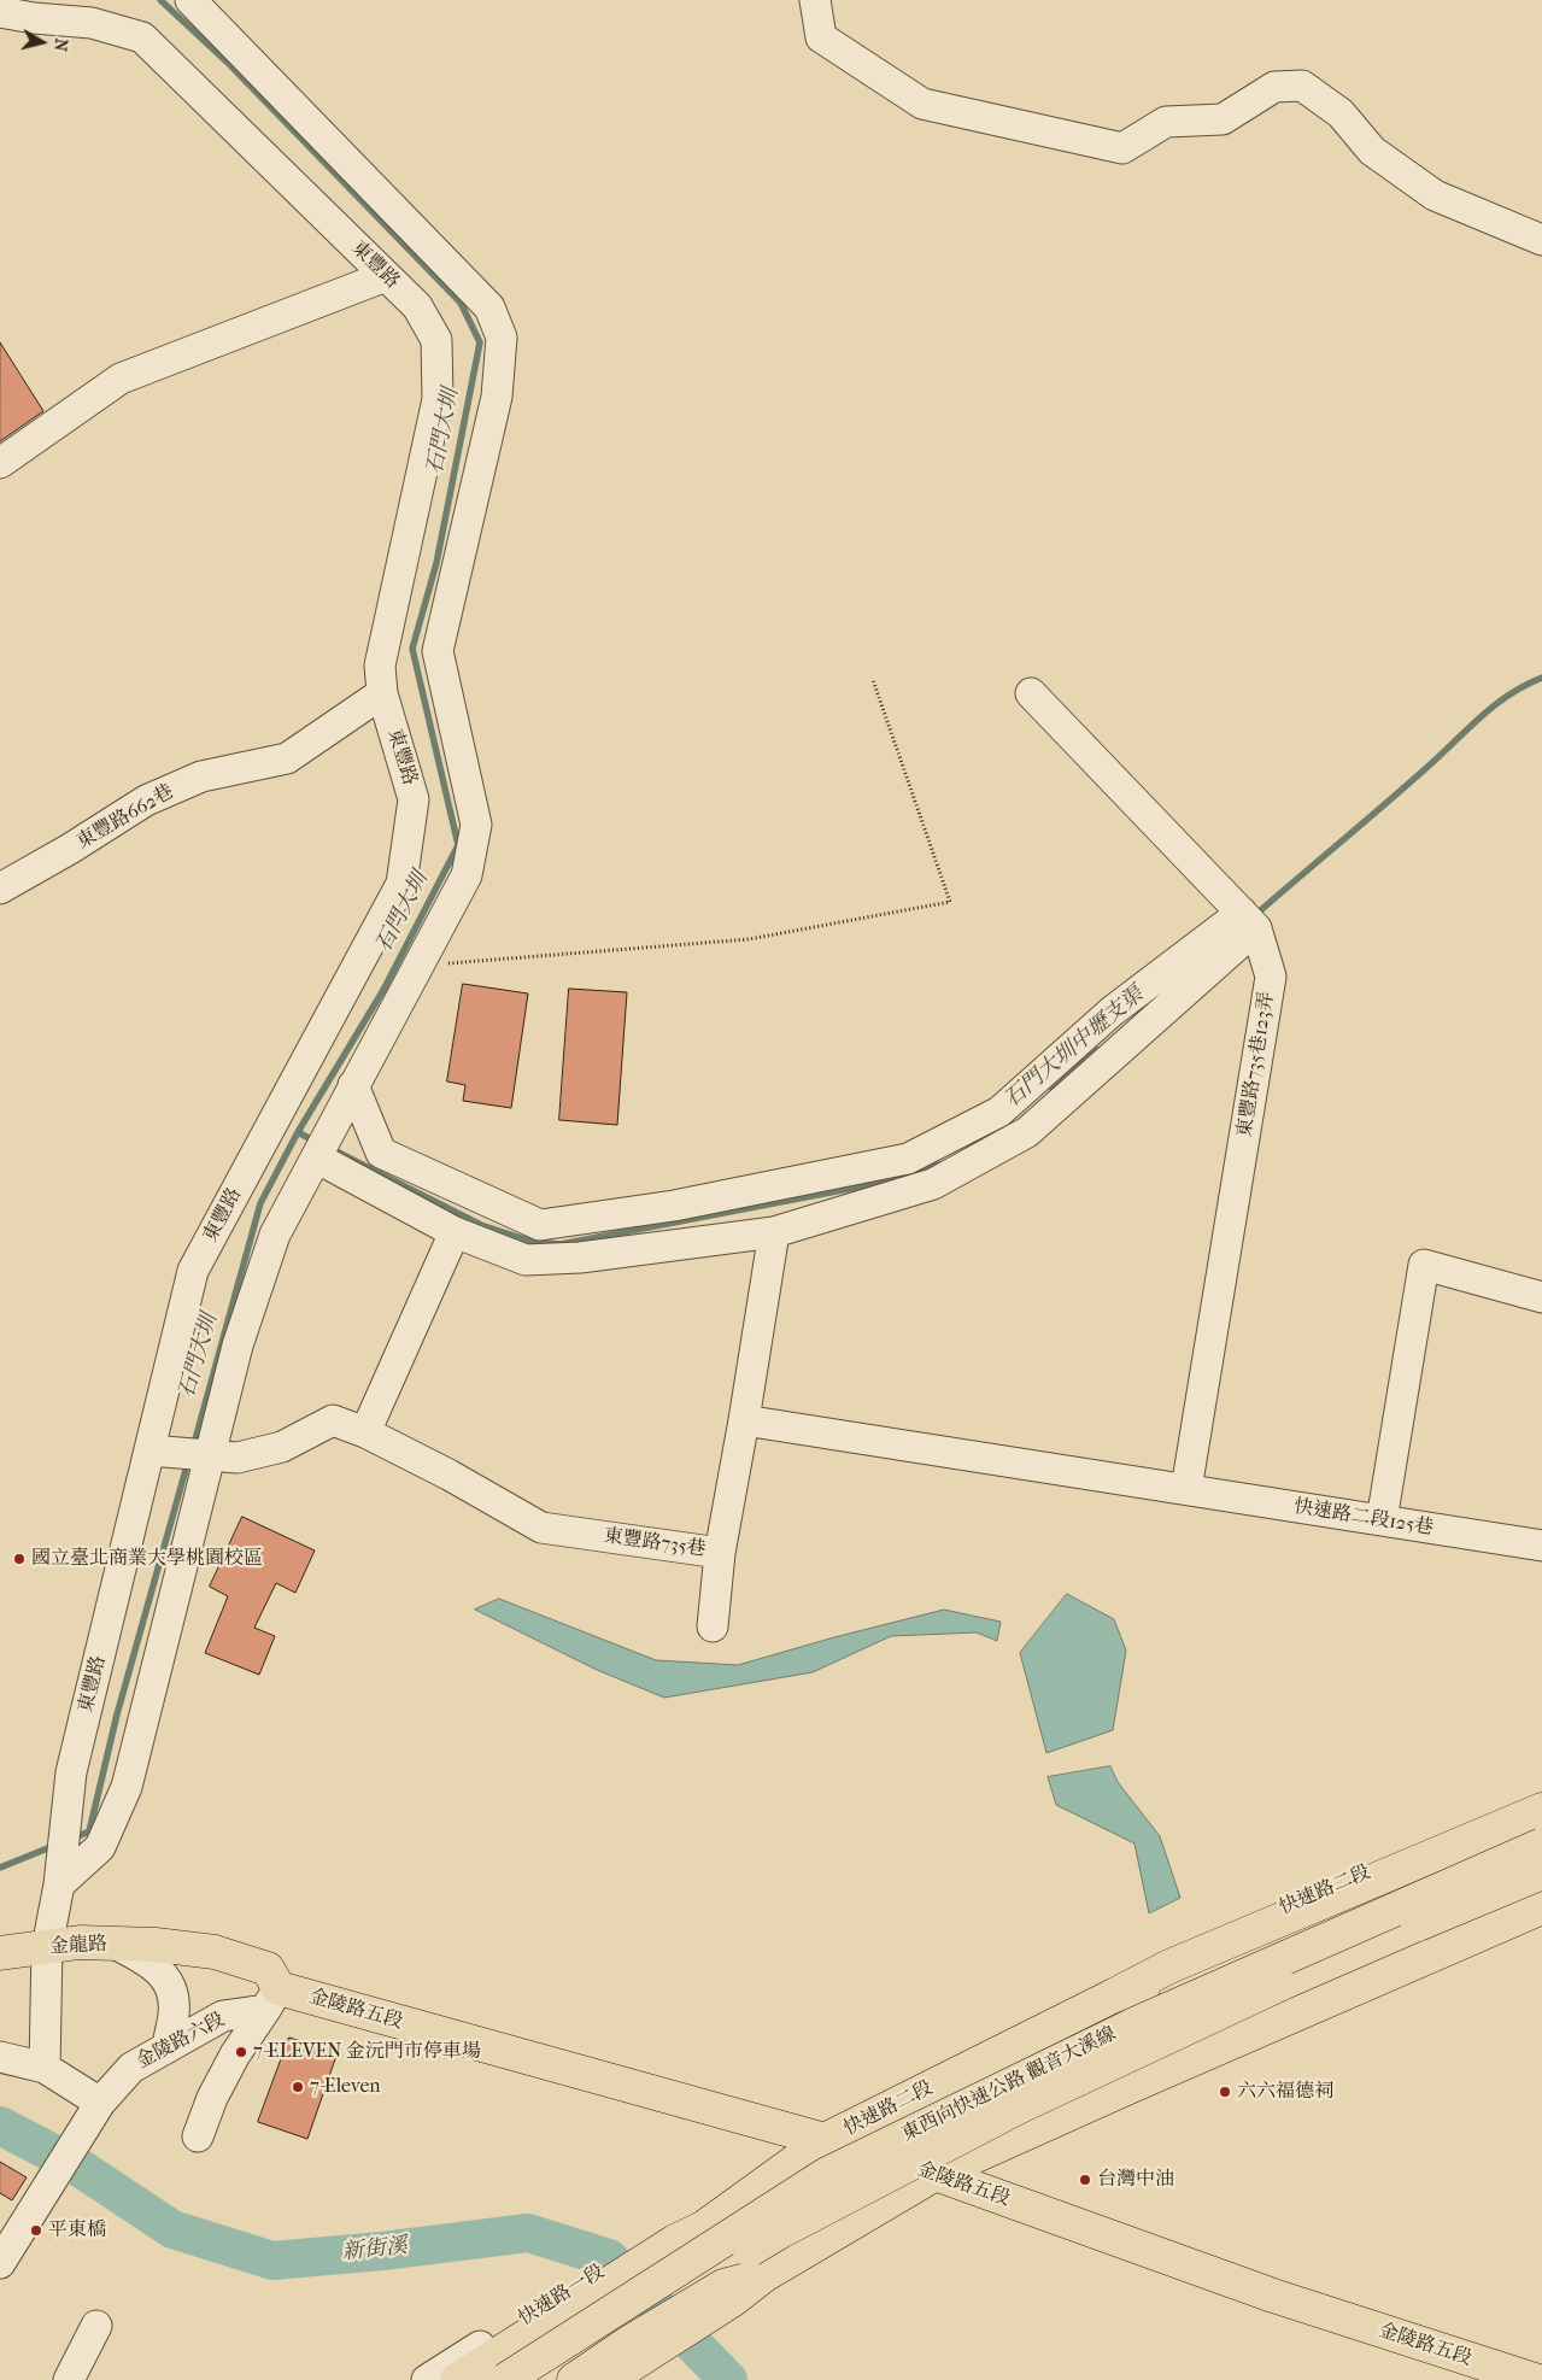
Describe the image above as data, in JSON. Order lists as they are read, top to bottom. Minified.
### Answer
{"streets":{"main road":["快速路二段","金龍路","金陵路五段","東西向快速公路 觀音大溪線"],"street":["東豐路","東豐路662巷","東豐路735巷123弄","快速路二段125巷","東豐路735巷","金陵路六段","快速路一段"]},"crossings":[["東豐路","東豐路662巷"],["東豐路","東豐路735巷"],["東豐路735巷123弄","快速路二段125巷"],["快速路二段","金陵路五段"],["金龍路","金陵路五段"],["金龍路","金陵路六段"],["金陵路五段","金陵路六段"],["金陵路五段","東西向快速公路 觀音大溪線"]],"water":["石門大圳","石門大圳中壢支渠","新街溪"],"places":["國立臺北商業大學桃園校區","7-ELEVEN 金沅門市停車場","7-Eleven","六六福德祠","台灣中油","平東橋"],"north":"right"}
